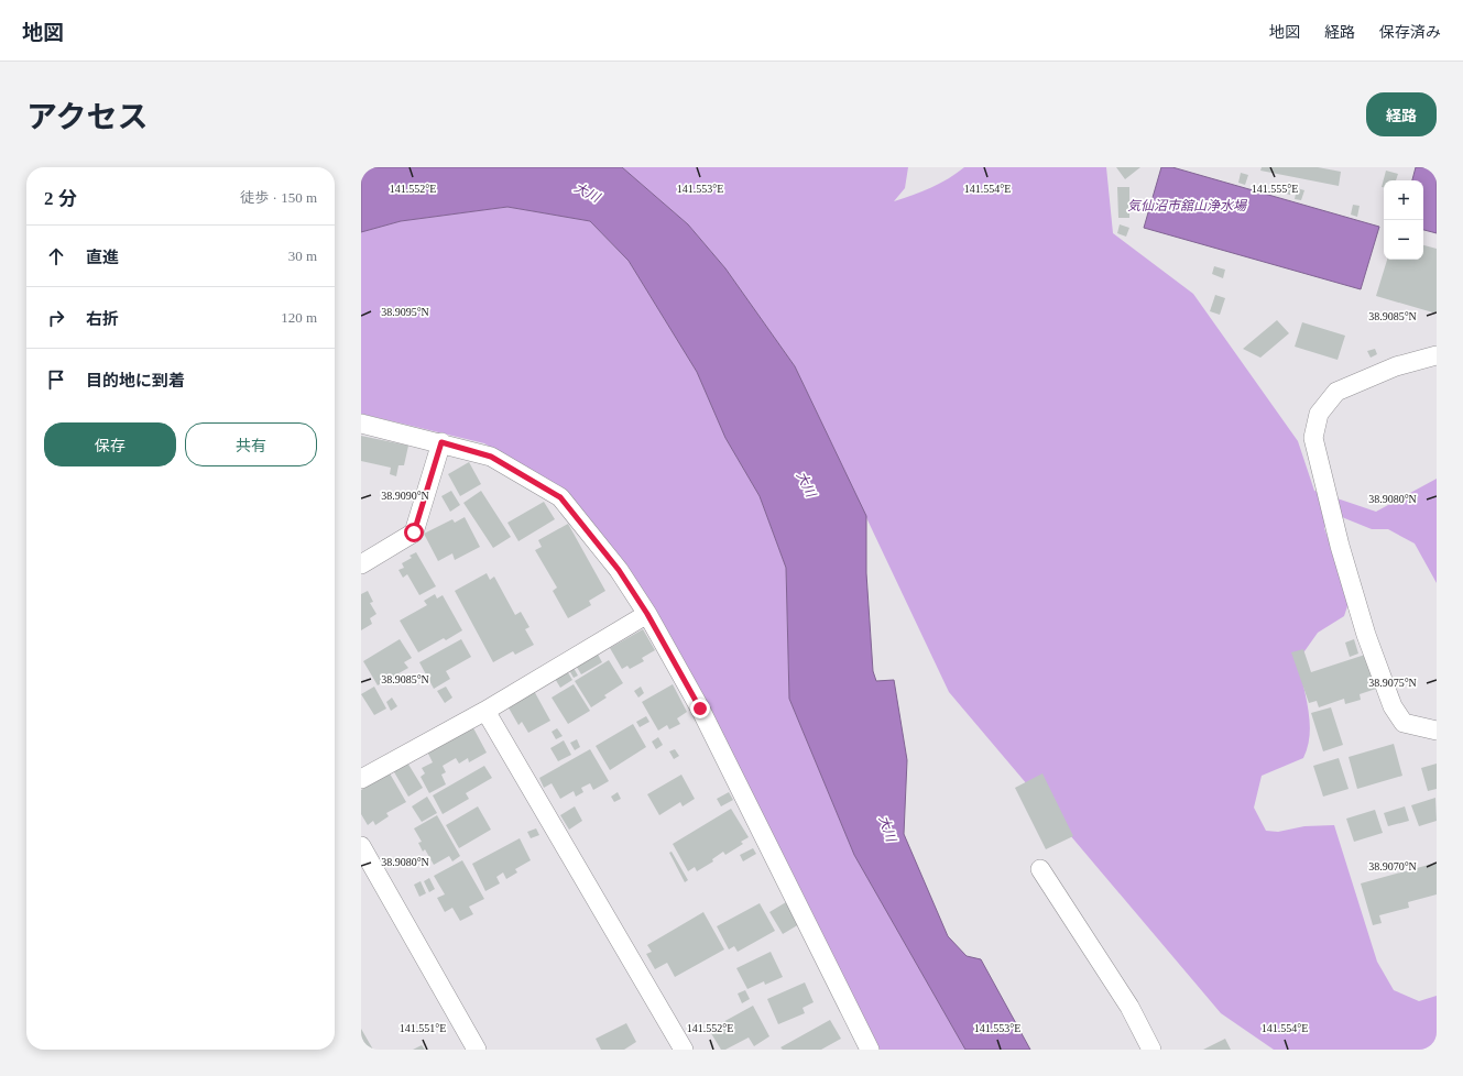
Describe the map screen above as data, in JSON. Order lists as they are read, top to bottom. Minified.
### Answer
{"water":["大川","気仙沼市舘山浄水場"],"page":{"header":"地図","nav":["地図","経路","保存済み"],"title":"アクセス","buttons":["経路",["保存","共有"]],"heading":["2 分","徒歩 · 150 m"],"map_buttons":["+","−"],"list":[["直進","30 m"],["右折","120 m"],"目的地に到着"]},"coordinates":["141.552°E","141.553°E","141.554°E","141.555°E","38.9095°N","38.9085°N","38.9090°N","38.9080°N","38.9075°N","38.9070°N","141.551°E"]}
